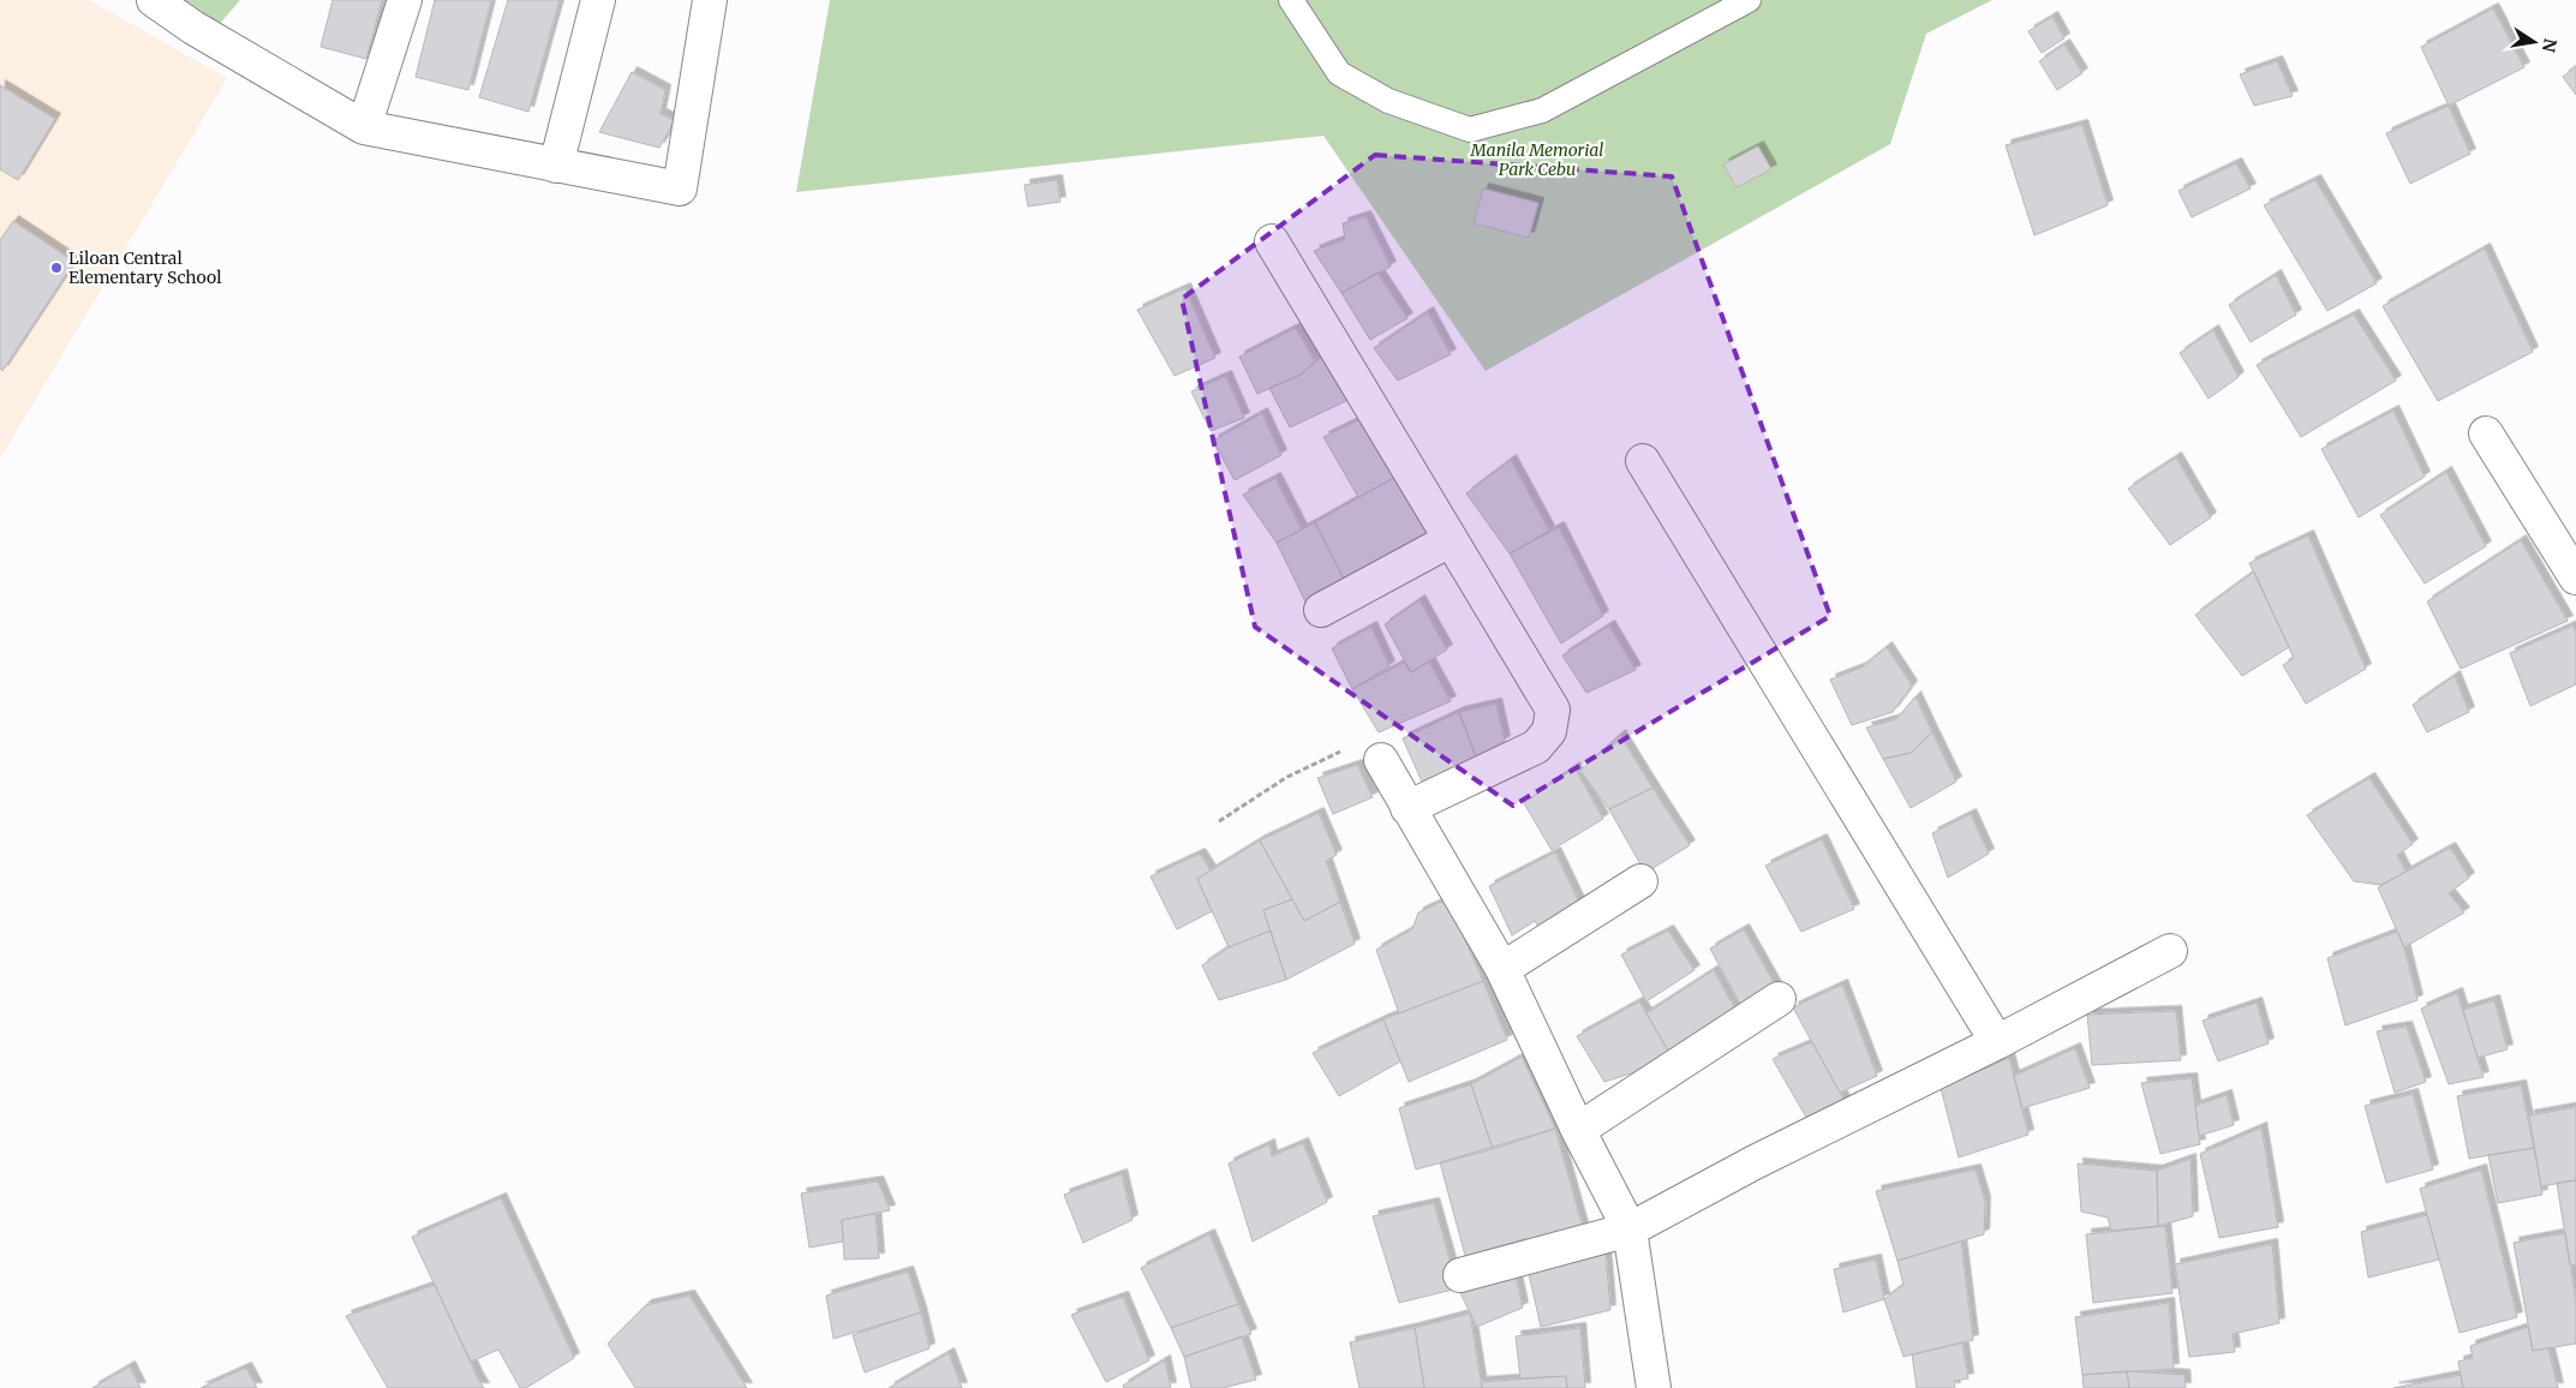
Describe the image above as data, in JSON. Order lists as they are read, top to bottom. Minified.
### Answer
{"parks":["Manila Memorial Park Cebu"],"places":["Liloan Central Elementary School"],"north":"right"}
